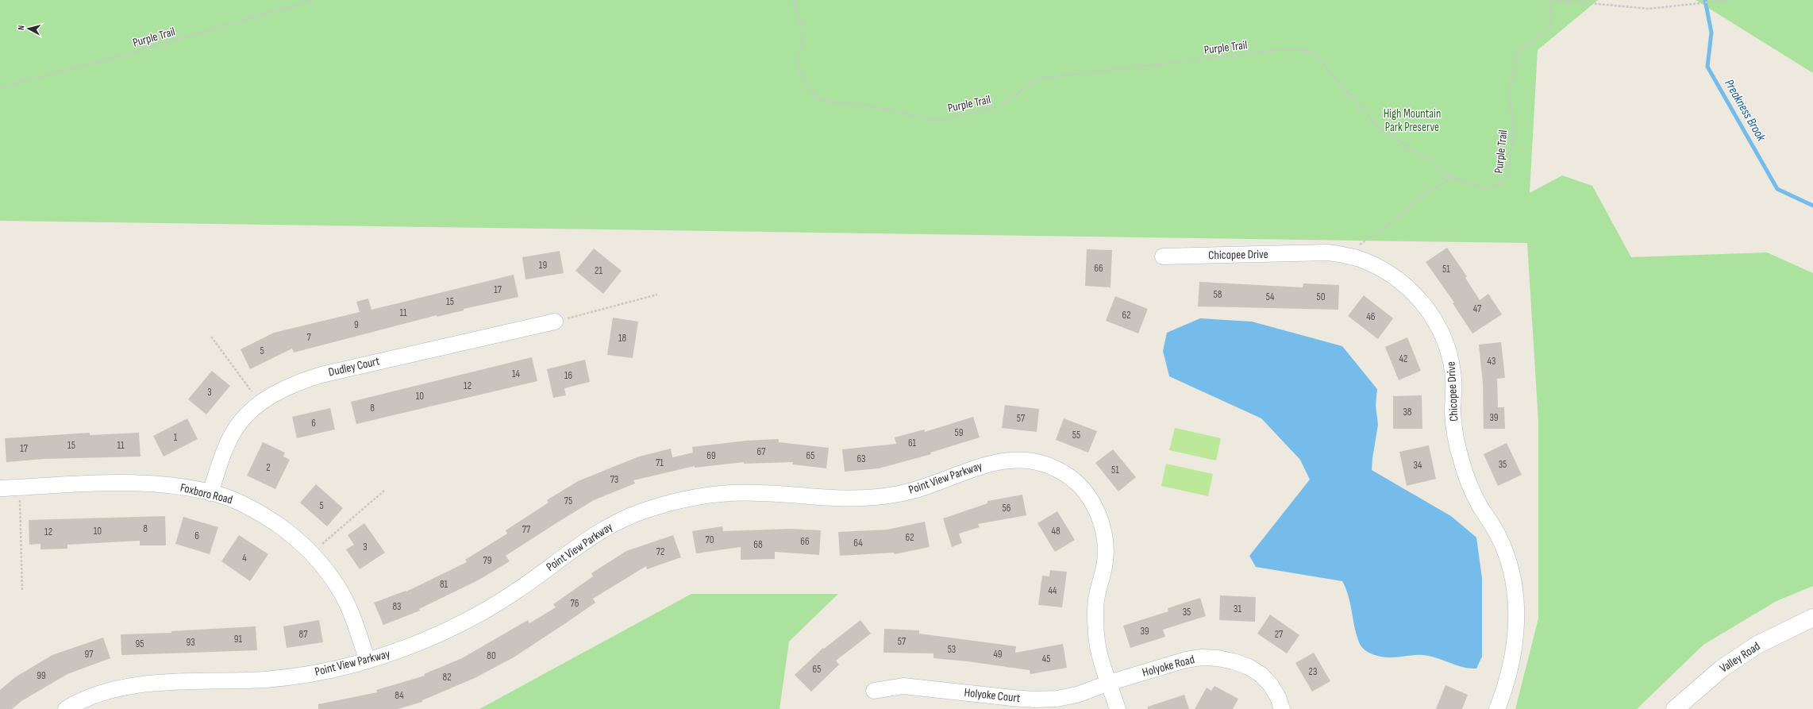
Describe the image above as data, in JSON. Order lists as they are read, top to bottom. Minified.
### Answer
{"streets":{"main road":["Valley Road"],"street":["Chicopee Drive","Dudley Court","Point View Parkway","Foxboro Road","Holyoke Road","Holyoke Court"],"path":["Purple Trail"]},"crossings":[["Dudley Court","Foxboro Road"],["Point View Parkway","Foxboro Road"],["Point View Parkway","Holyoke Road"],["Point View Parkway","Holyoke Court"],["Holyoke Road","Holyoke Court"]],"water":["Preakness Brook"],"parks":["High Mountain Park Preserve"],"house_numbers":["19","66","51","21","17","58","54","50","15","47","11","62","46","9","7","18","5","42","43","14","16","12","3","10","8","38","39","57","6","59","55","1","61","15","11","17","67","69","65","63","71","35","34","2","51","73","75","5","56","8","77","10","48","12","6","62","70","66","64","68","3","72","4","79","81","44","76","83","31","35","39","87","27","91","57","93","95","53","97","49","80","45","65","23","99","82","84"],"north":"left"}
